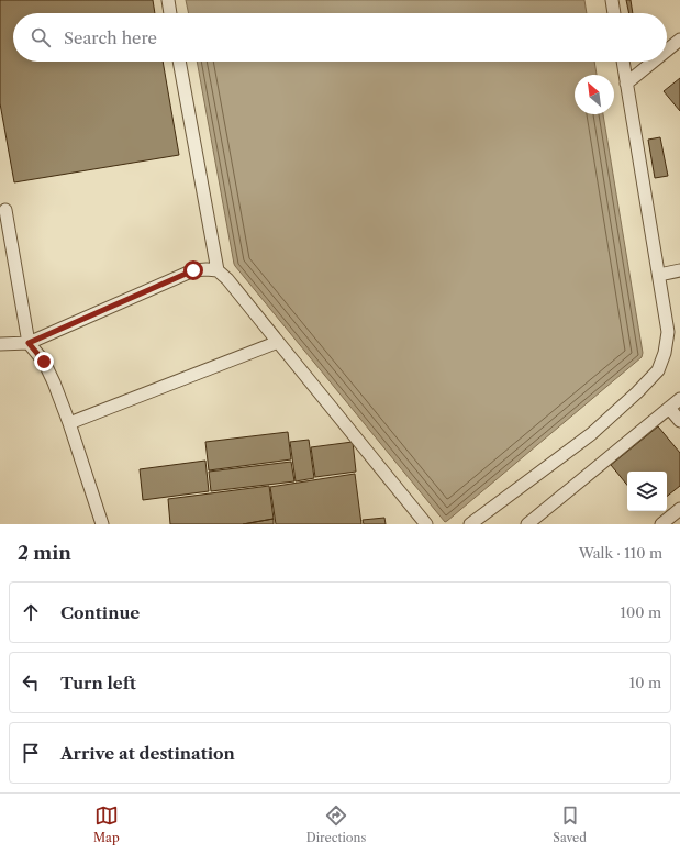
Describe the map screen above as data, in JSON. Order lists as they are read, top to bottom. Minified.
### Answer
{"north":"top left","page":{"search":"Search here","heading":["2 min","Walk · 110 m"],"list":[["Continue","100 m"],["Turn left","10 m"],"Arrive at destination"],"nav":["Map","Directions","Saved"]}}
